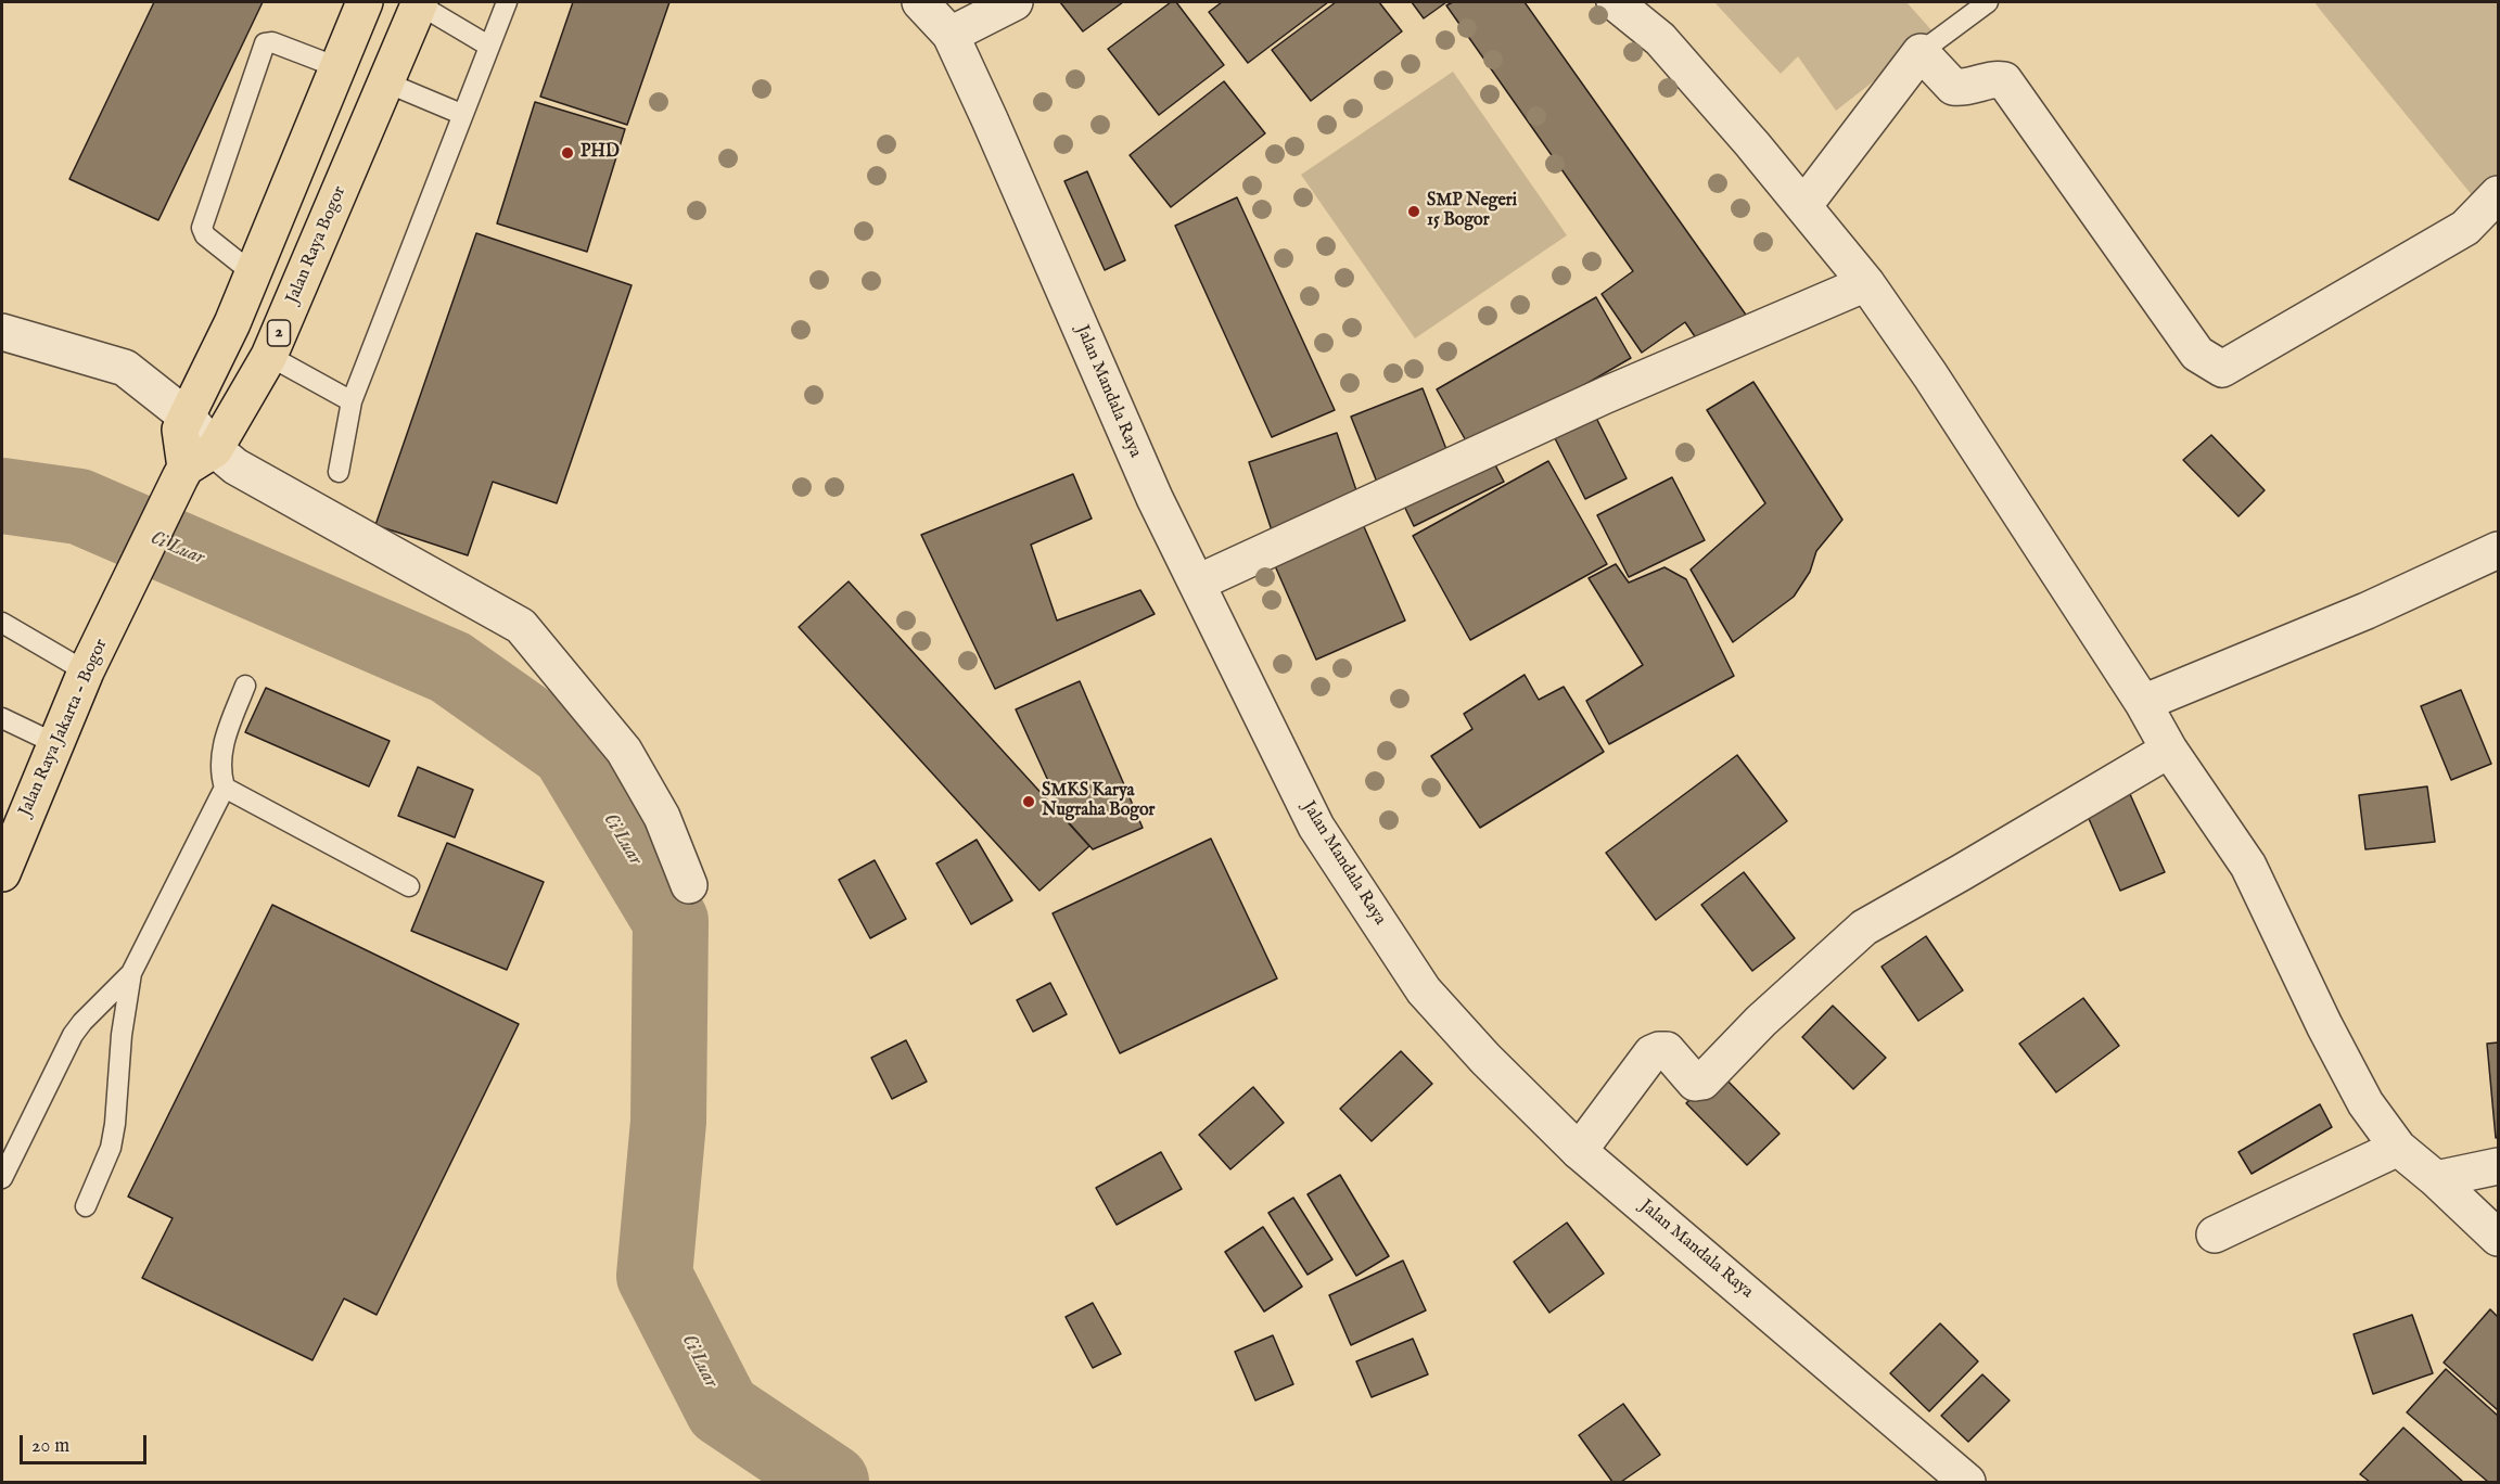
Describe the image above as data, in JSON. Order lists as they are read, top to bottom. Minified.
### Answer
{"streets":{"highway":["Jalan Raya Bogor","2","Jalan Raya Jakarta - Bogor"],"street":["Jalan Mandala Raya"]},"crossings":[["Jalan Raya Bogor","Jalan Raya Jakarta - Bogor"]],"water":["Ci Luar"],"places":["PHD","SMP Negeri 15 Bogor","SMKS Karya Nugraha Bogor"],"scale_bar":"20 m"}
